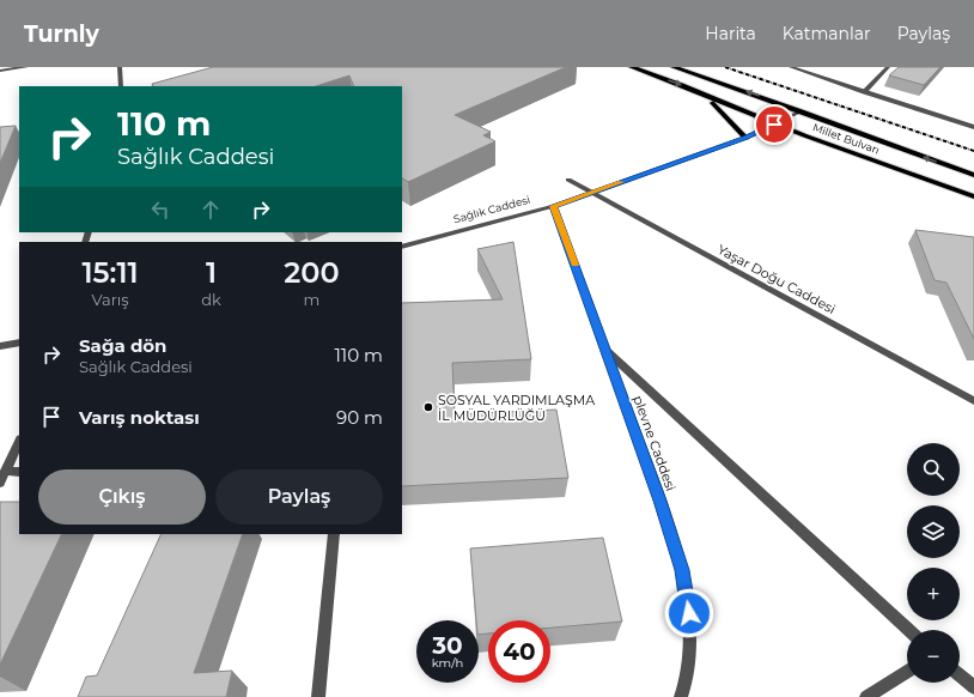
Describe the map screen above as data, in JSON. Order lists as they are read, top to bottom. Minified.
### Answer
{"streets":{"main road":["Millet Bulvarı"],"street":["Sağlık Caddesi","Yaşar Doğu Caddesi","plevne Caddesi"]},"crossings":[["Millet Bulvarı","Sağlık Caddesi"],["Sağlık Caddesi","Yaşar Doğu Caddesi"],["Sağlık Caddesi","plevne Caddesi"]],"places":["SOSYAL YARDIMLAŞMA İL MÜDÜRLÜĞÜ"],"page":{"header":"Turnly","nav":["Harita","Katmanlar","Paylaş"],"turn":["110 m","Sağlık Caddesi"],"eta":["15:11","Varış","1","dk","200","m"],"list":[{"name":"Sağa dön","note":"Sağlık Caddesi","value":"110 m"},{"name":"Varış noktası","value":"90 m"}],"map_buttons":["+","−"],"buttons":["Çıkış","Paylaş"],"speed":"30 km/h","limit":"40"}}
